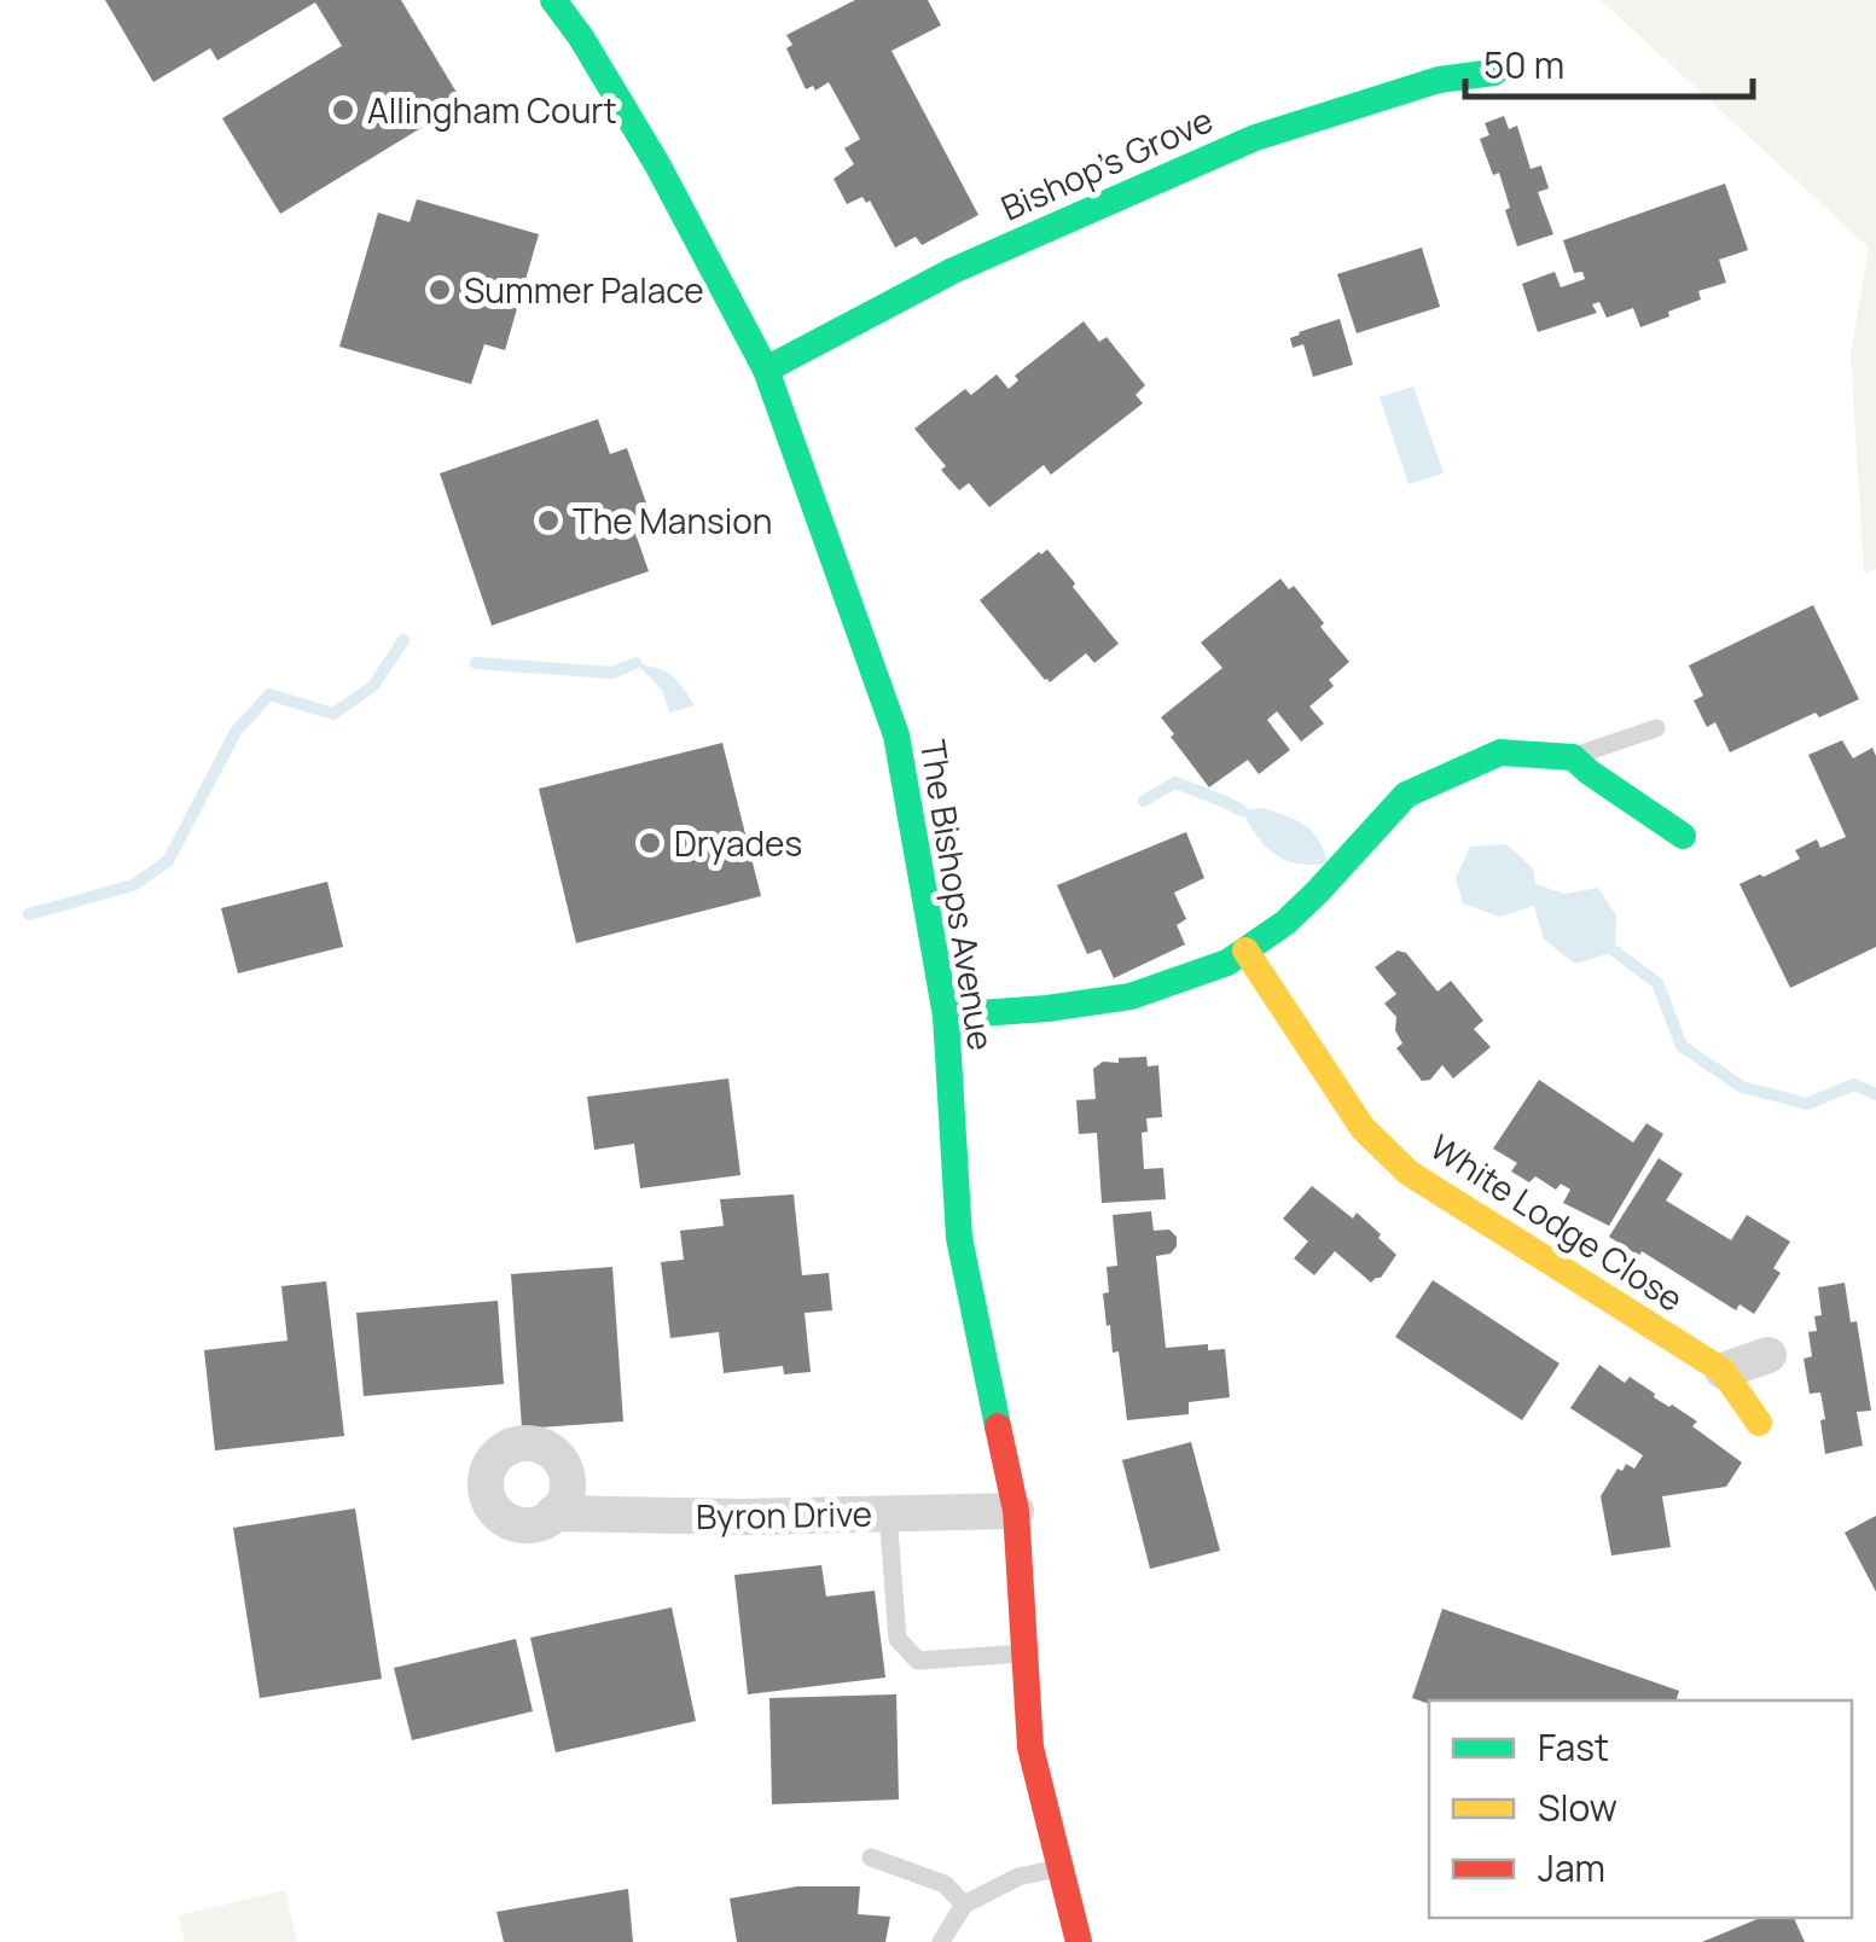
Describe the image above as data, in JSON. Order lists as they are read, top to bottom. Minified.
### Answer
{"streets":{"street":["Bishop's Grove","The Bishops Avenue","White Lodge Close","Byron Drive"]},"crossings":[["Bishop's Grove","The Bishops Avenue"],["The Bishops Avenue","Byron Drive"]],"places":["Allingham Court","Summer Palace","The Mansion","Dryades"],"legend":["Fast","Slow","Jam"],"scale_bar":"50 m"}
